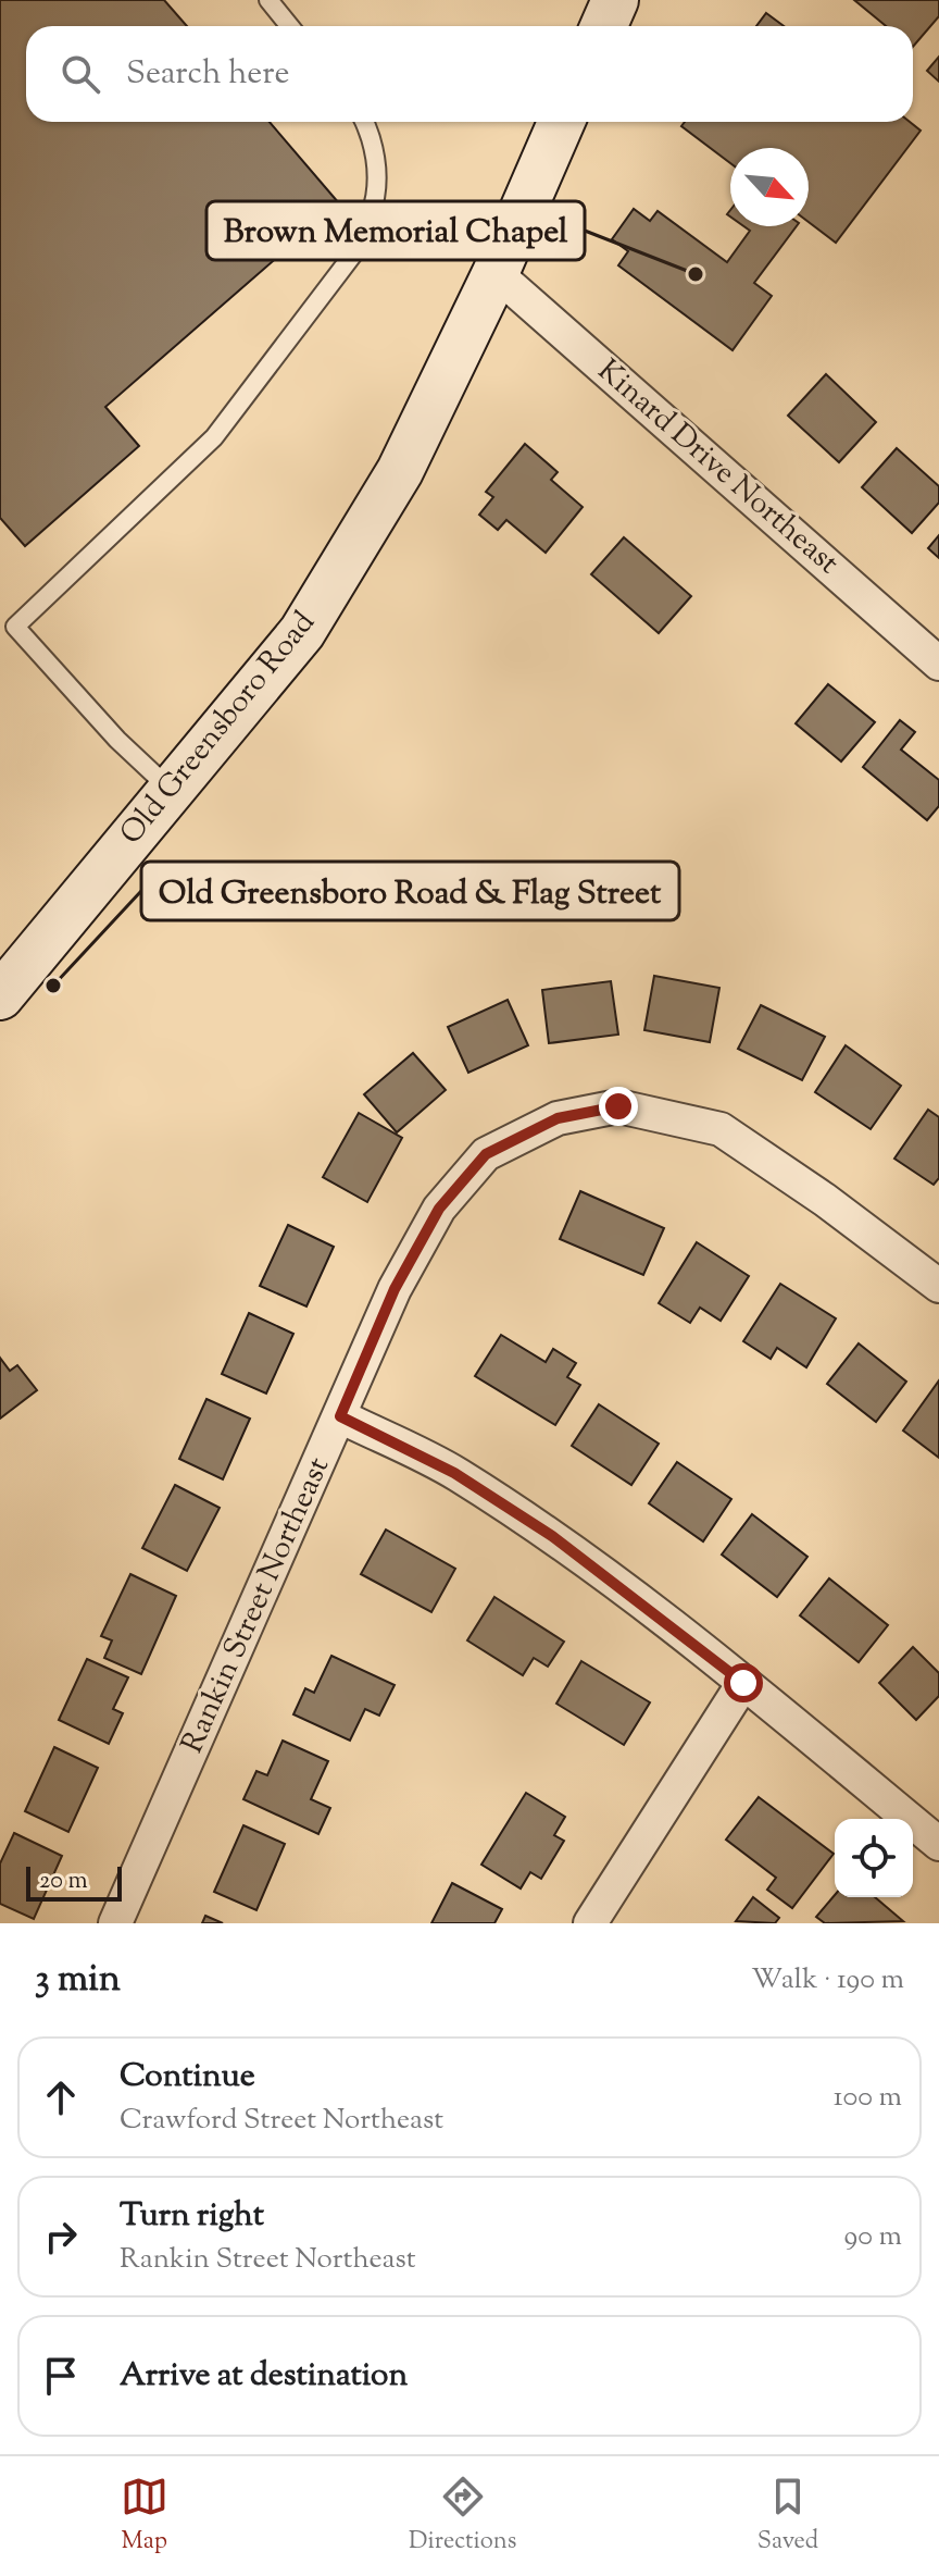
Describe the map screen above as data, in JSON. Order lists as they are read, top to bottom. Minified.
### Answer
{"streets":{"street":["Kinard Drive Northeast","Old Greensboro Road","Rankin Street Northeast"]},"crossings":[["Kinard Drive Northeast","Old Greensboro Road"]],"places":["Brown Memorial Chapel","Old Greensboro Road & Flag Street"],"scale_bar":"20 m","north":"bottom right","page":{"search":"Search here","scale":"20 m","heading":["3 min","Walk · 190 m"],"list":[["Continue","Crawford Street Northeast","100 m"],["Turn right","Rankin Street Northeast","90 m"],"Arrive at destination"],"nav":["Map","Directions","Saved"]}}
